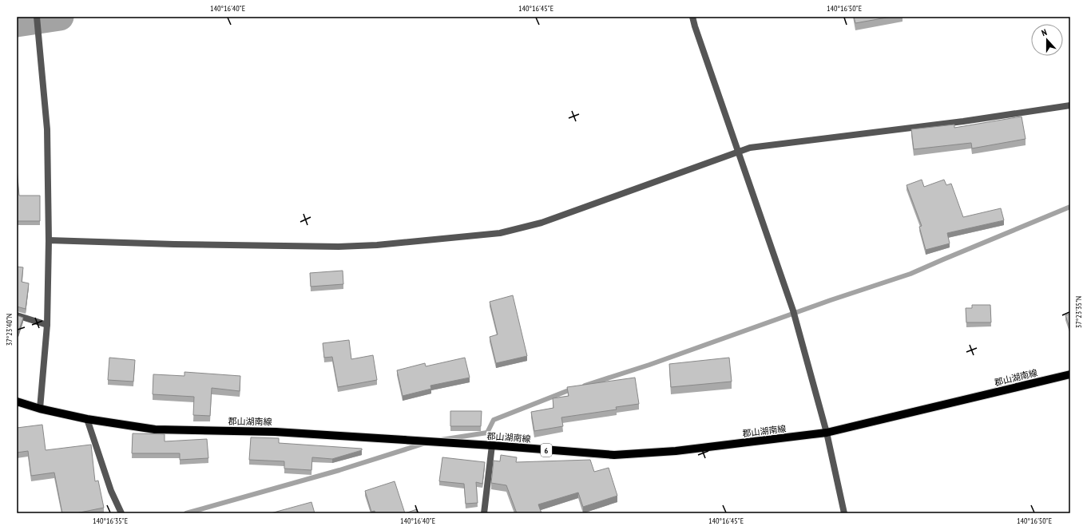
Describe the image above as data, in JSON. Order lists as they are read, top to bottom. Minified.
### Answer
{"streets":{"main road":["郡山湖南線","6"]},"north":"top","coordinates":["140°16'40\"E","140°16'45\"E","140°16'50\"E","37°23'35\"N","37°23'40\"N","140°16'35\"E"]}
